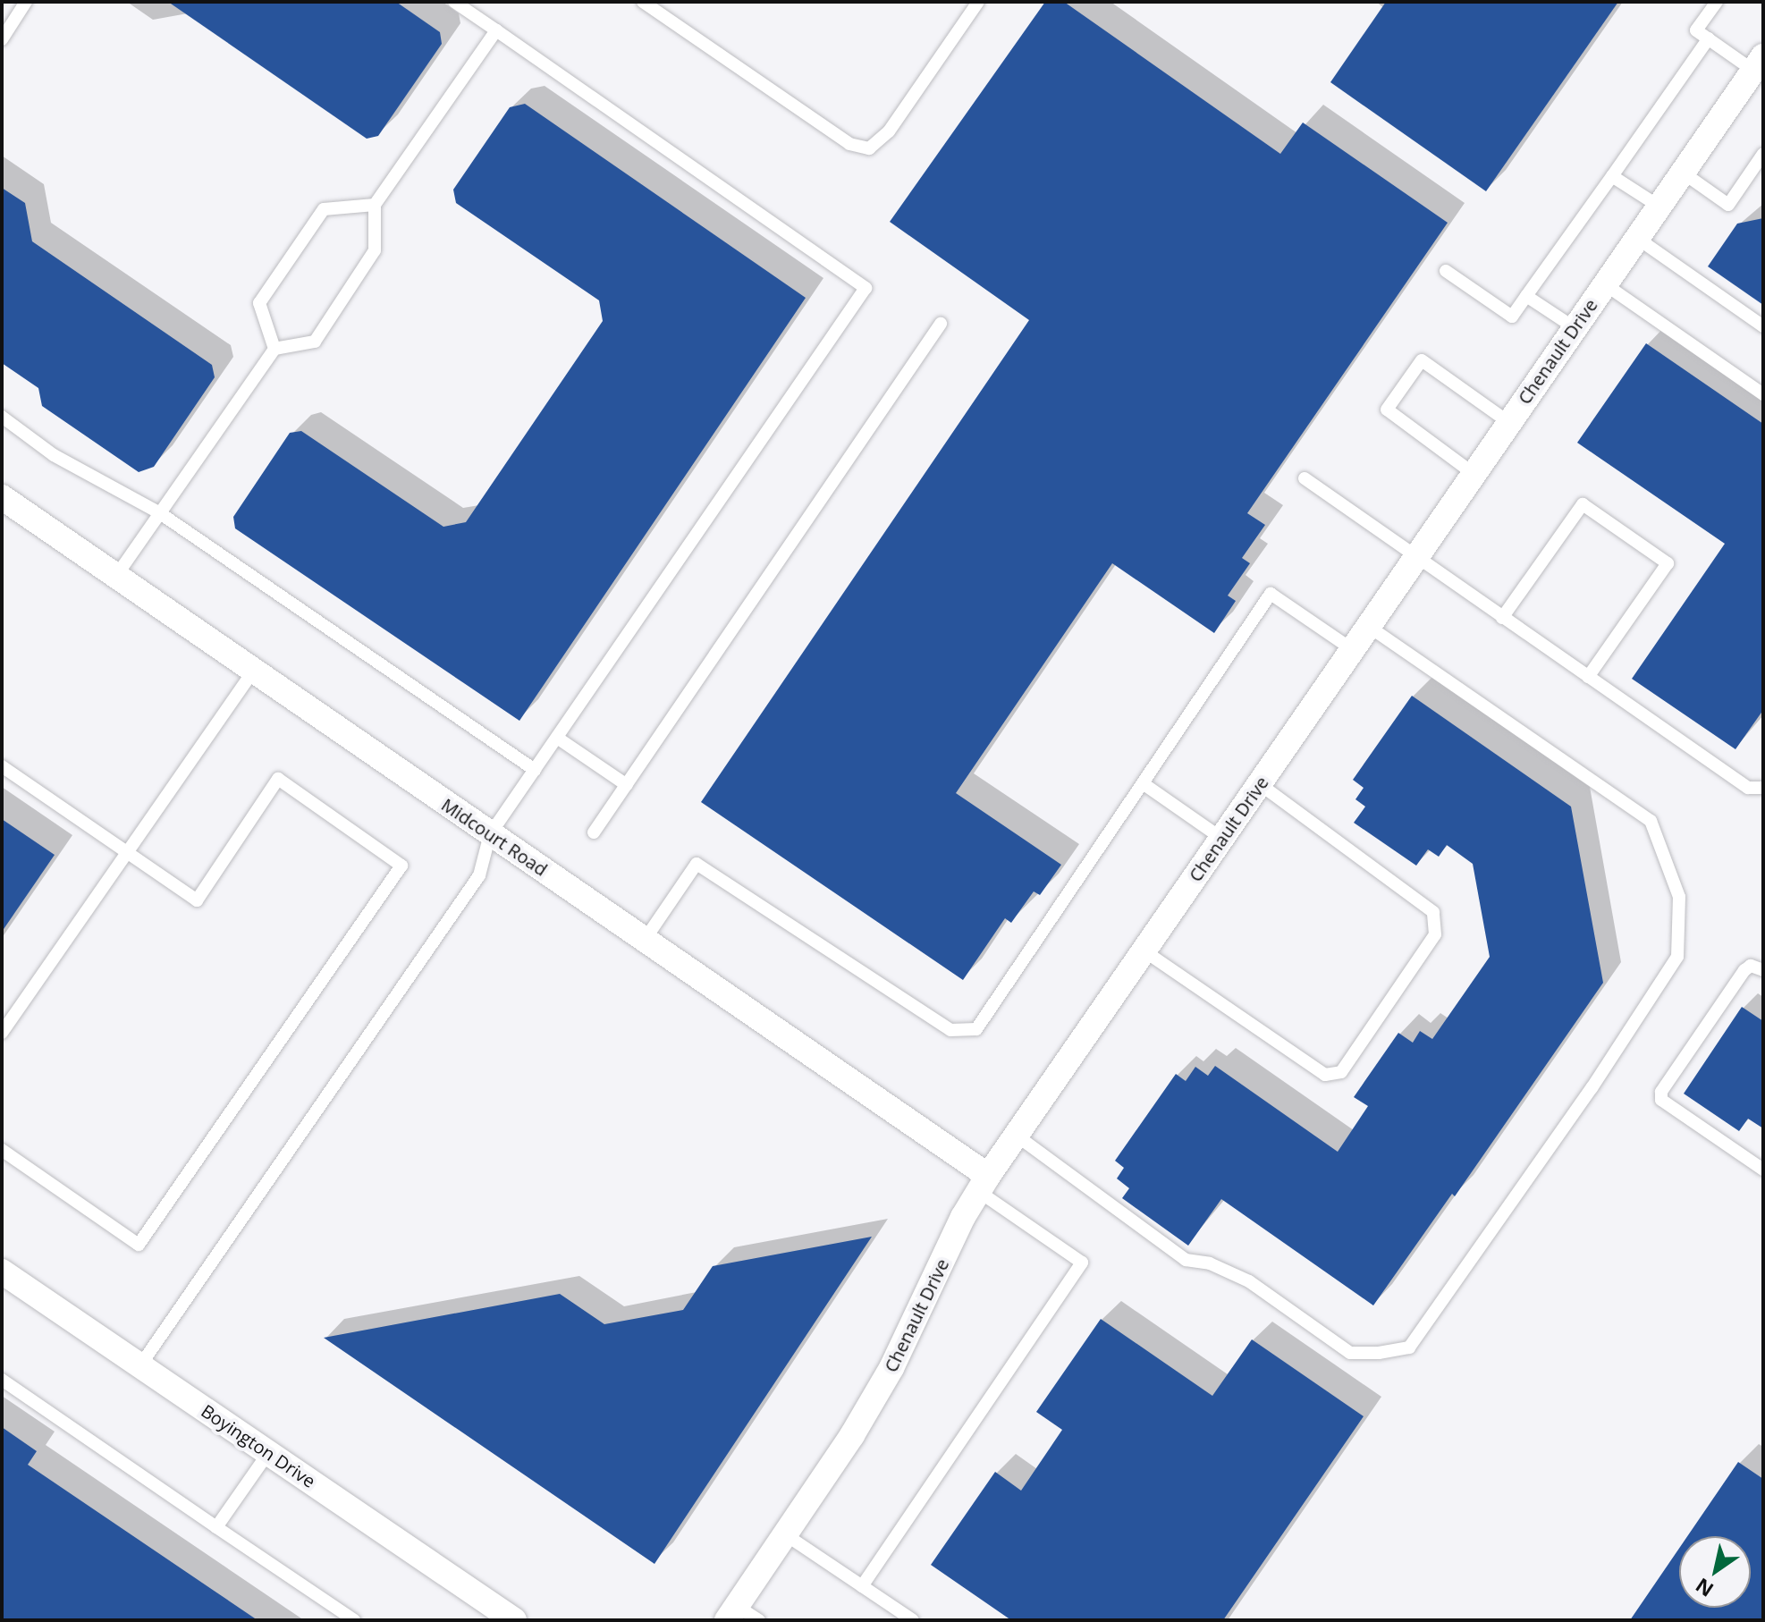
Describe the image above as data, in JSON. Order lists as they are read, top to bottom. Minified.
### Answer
{"streets":{"street":["Chenault Drive","Midcourt Road","Boyington Drive"]},"crossings":[["Chenault Drive","Midcourt Road"]],"north":"bottom left"}
